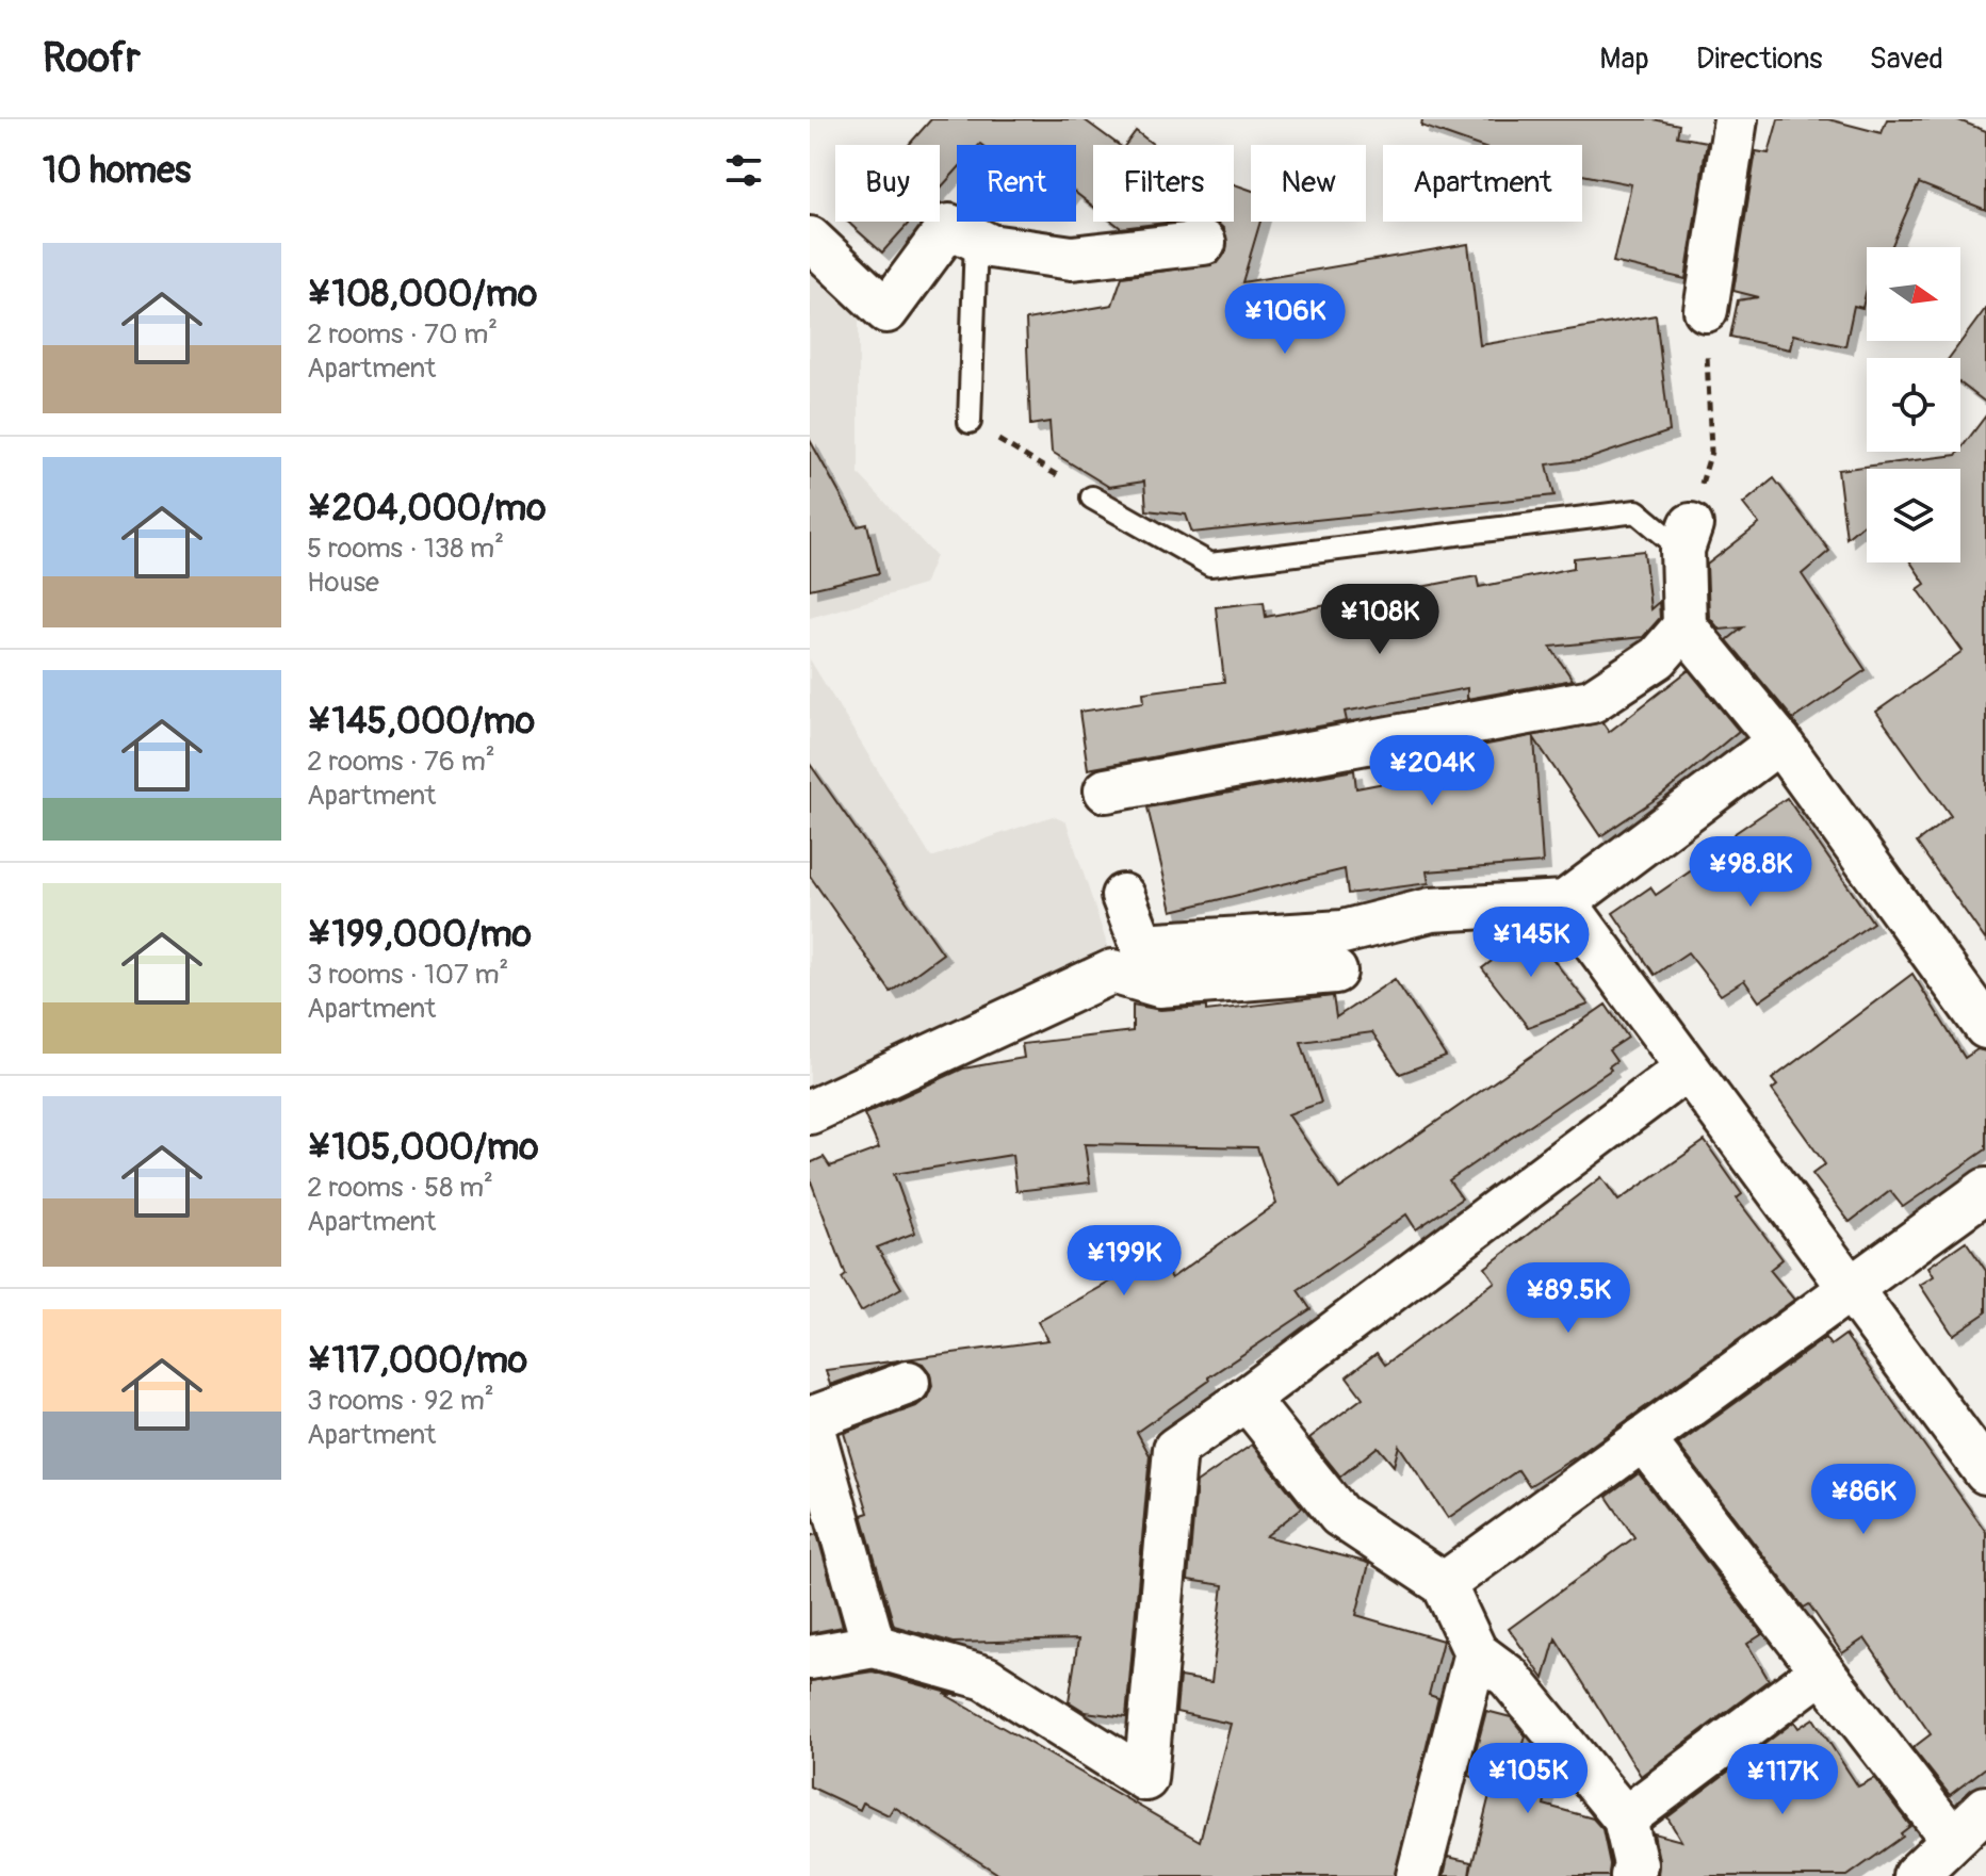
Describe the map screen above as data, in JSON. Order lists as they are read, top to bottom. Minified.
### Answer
{"north":"right","page":{"header":"Roofr","nav":["Map","Directions","Saved"],"heading":"10 homes","chip":["Buy","Rent","Filters","New","Apartment"],"list":[{"name":"¥108,000/mo","note":"2 rooms · 70 m² · Apartment"},{"name":"¥204,000/mo","note":"5 rooms · 138 m² · House"},{"name":"¥145,000/mo","note":"2 rooms · 76 m² · Apartment"},{"name":"¥199,000/mo","note":"3 rooms · 107 m² · Apartment"},{"name":"¥105,000/mo","note":"2 rooms · 58 m² · Apartment"},{"name":"¥117,000/mo","note":"3 rooms · 92 m² · Apartment"}],"price":["¥106K","¥108K","¥204K","¥98.8K","¥145K","¥199K","¥89.5K","¥86K","¥105K","¥117K"]}}
